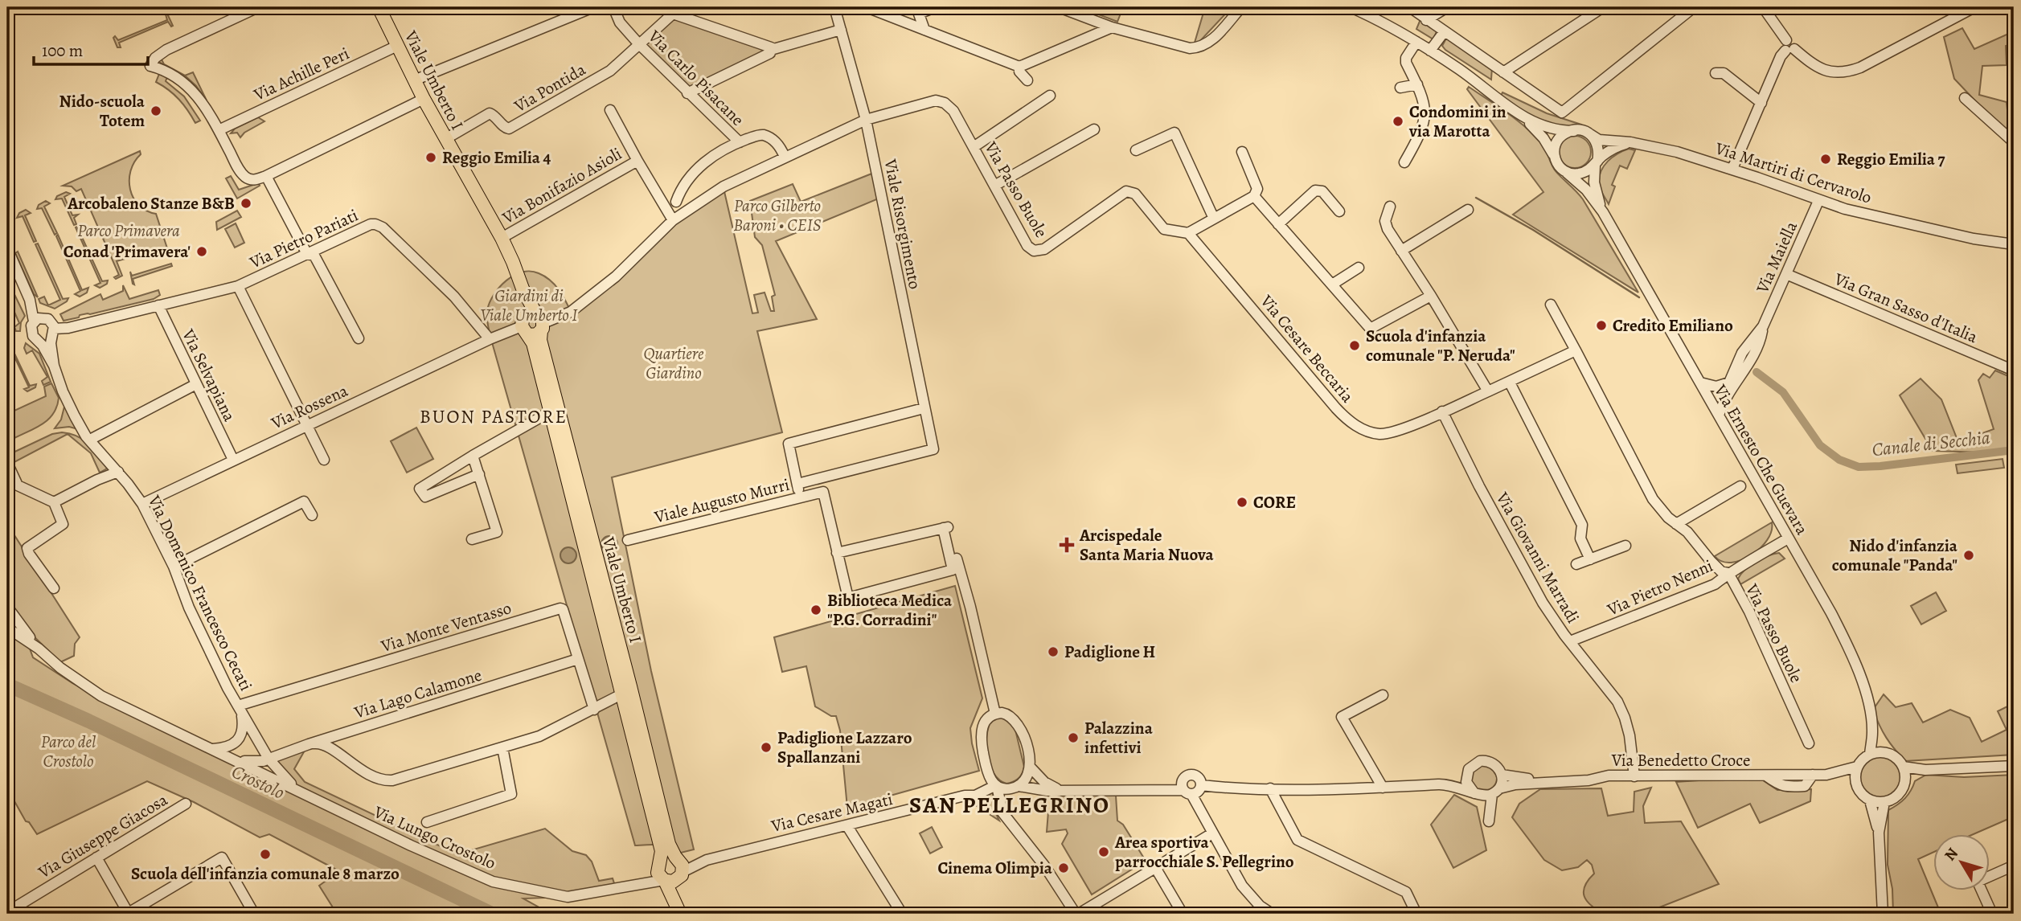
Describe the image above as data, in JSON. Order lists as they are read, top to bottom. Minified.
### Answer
{"streets":{"main road":["Viale Umberto I"],"street":["Via Achille Peri","Via Carlo Pisacane","Via Pontida","Via Martiri di Cervarolo","Via Bonifazio Asioli","Via Passo Buole","Viale Risorgimento","Via Pietro Pariati","Via Maiella","Via Gran Sasso d'Italia","Via Cesare Beccaria","Via Selvapiana","Via Rossena","Via Ernesto Che Guevara","Viale Augusto Murri","Via Giovanni Marradi","Via Pietro Nenni","Via Domenico Francesco Cecati","Via Monte Ventasso","Via Lago Calamone","Via Benedetto Croce","Via Cesare Magati","Via Giuseppe Giacosa","Via Lungo Crostolo"]},"crossings":[["Via Achille Peri","Viale Umberto I"],["Via Carlo Pisacane","Via Pontida"],["Viale Umberto I","Via Pontida"],["Viale Umberto I","Via Bonifazio Asioli"],["Viale Umberto I","Via Passo Buole"],["Viale Umberto I","Via Cesare Magati"],["Viale Umberto I","Via Lungo Crostolo"],["Via Martiri di Cervarolo","Via Maiella"],["Via Martiri di Cervarolo","Via Ernesto Che Guevara"],["Via Passo Buole","Viale Risorgimento"],["Via Passo Buole","Via Cesare Beccaria"],["Via Passo Buole","Via Pietro Nenni"],["Viale Risorgimento","Viale Augusto Murri"],["Via Pietro Pariati","Via Selvapiana"],["Via Pietro Pariati","Via Rossena"],["Via Maiella","Via Gran Sasso d'Italia"],["Via Maiella","Via Ernesto Che Guevara"],["Via Cesare Beccaria","Via Giovanni Marradi"],["Via Selvapiana","Via Rossena"],["Via Rossena","Via Domenico Francesco Cecati"],["Via Ernesto Che Guevara","Via Pietro Nenni"],["Via Ernesto Che Guevara","Via Benedetto Croce"],["Via Giovanni Marradi","Via Pietro Nenni"],["Via Giovanni Marradi","Via Benedetto Croce"],["Via Domenico Francesco Cecati","Via Monte Ventasso"],["Via Domenico Francesco Cecati","Via Lago Calamone"],["Via Domenico Francesco Cecati","Via Lungo Crostolo"],["Via Monte Ventasso","Via Lago Calamone"],["Via Lago Calamone","Via Lungo Crostolo"],["Via Cesare Magati","Via Lungo Crostolo"]],"districts":["BUON PASTORE","SAN PELLEGRINO"],"water":["Canale di Secchia","Crostolo"],"parks":["Parco Gilberto Baroni • CEIS","Parco Primavera","Giardini di Viale Umberto I","Quartiere Giardino","Parco del Crostolo"],"places":{"other":["Nido-scuola Totem","Condomini in via Marotta","Reggio Emilia 4","Reggio Emilia 7","Arcobaleno Stanze B&B","Conad 'Primavera'","Credito Emiliano","Scuola d'infanzia comunale \"P. Neruda\"","CORE","Nido d'infanzia comunale \"Panda\"","Biblioteca Medica \"P.G. Corradini\"","Padiglione H","Palazzina infettivi","Padiglione Lazzaro Spallanzani","Area sportiva parrocchiale S. Pellegrino","Scuola dell'infanzia comunale 8 marzo","Cinema Olimpia"],"health":["Arcispedale Santa Maria Nuova"]},"scale_bar":"100 m","north":"top left"}
